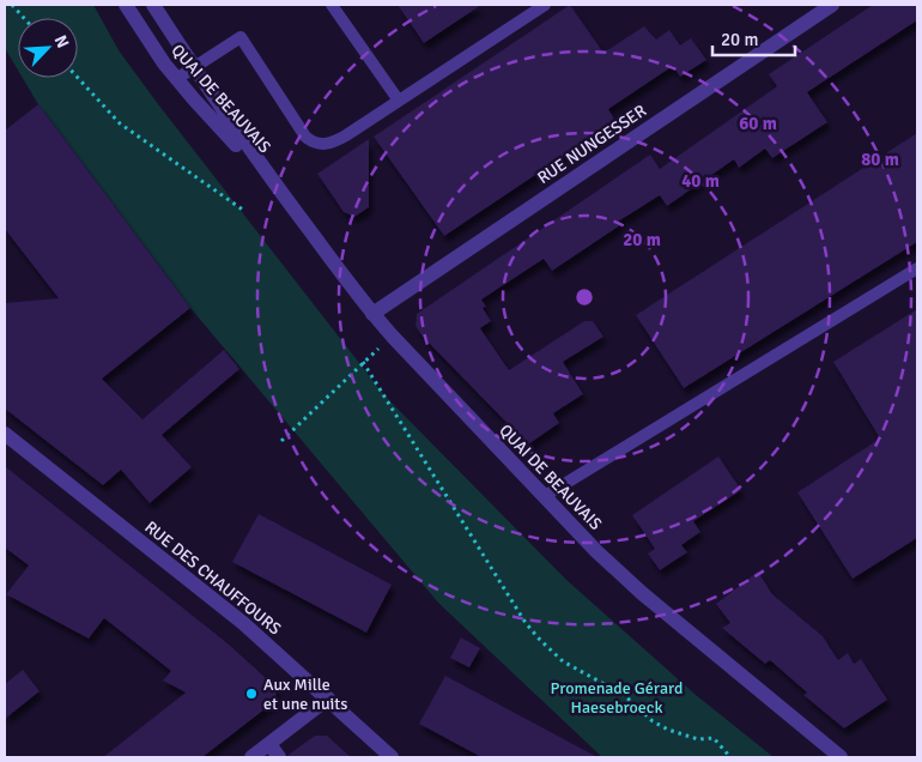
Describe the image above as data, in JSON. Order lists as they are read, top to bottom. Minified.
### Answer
{"streets":{"street":["QUAI DE BEAUVAIS","RUE NUNGESSER","RUE DES CHAUFFOURS"]},"crossings":[["QUAI DE BEAUVAIS","RUE NUNGESSER"]],"parks":["Promenade Gérard Haesebroeck"],"places":["Aux Mille et une nuits"],"scale_bar":"20 m","north":"top right","rings":["60 m","80 m","40 m","20 m"]}
